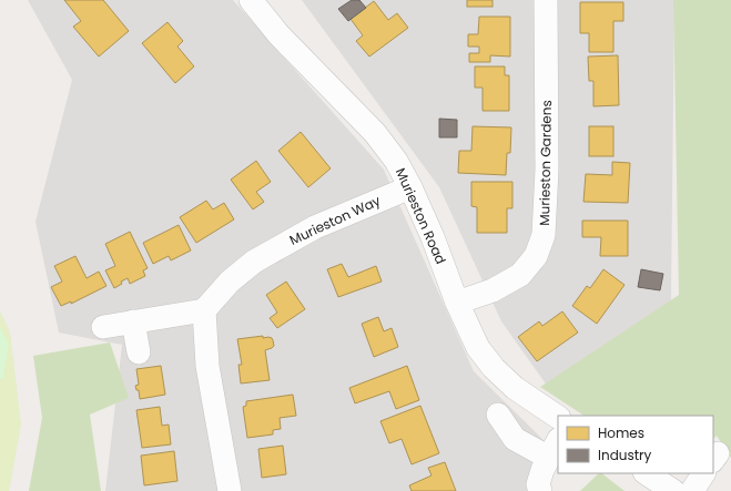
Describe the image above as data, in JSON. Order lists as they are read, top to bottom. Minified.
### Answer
{"streets":{"street":["Murieston Gardens","Murieston Road","Murieston Way"]},"crossings":[["Murieston Gardens","Murieston Road"],["Murieston Road","Murieston Way"]],"legend":["Homes","Industry"]}
